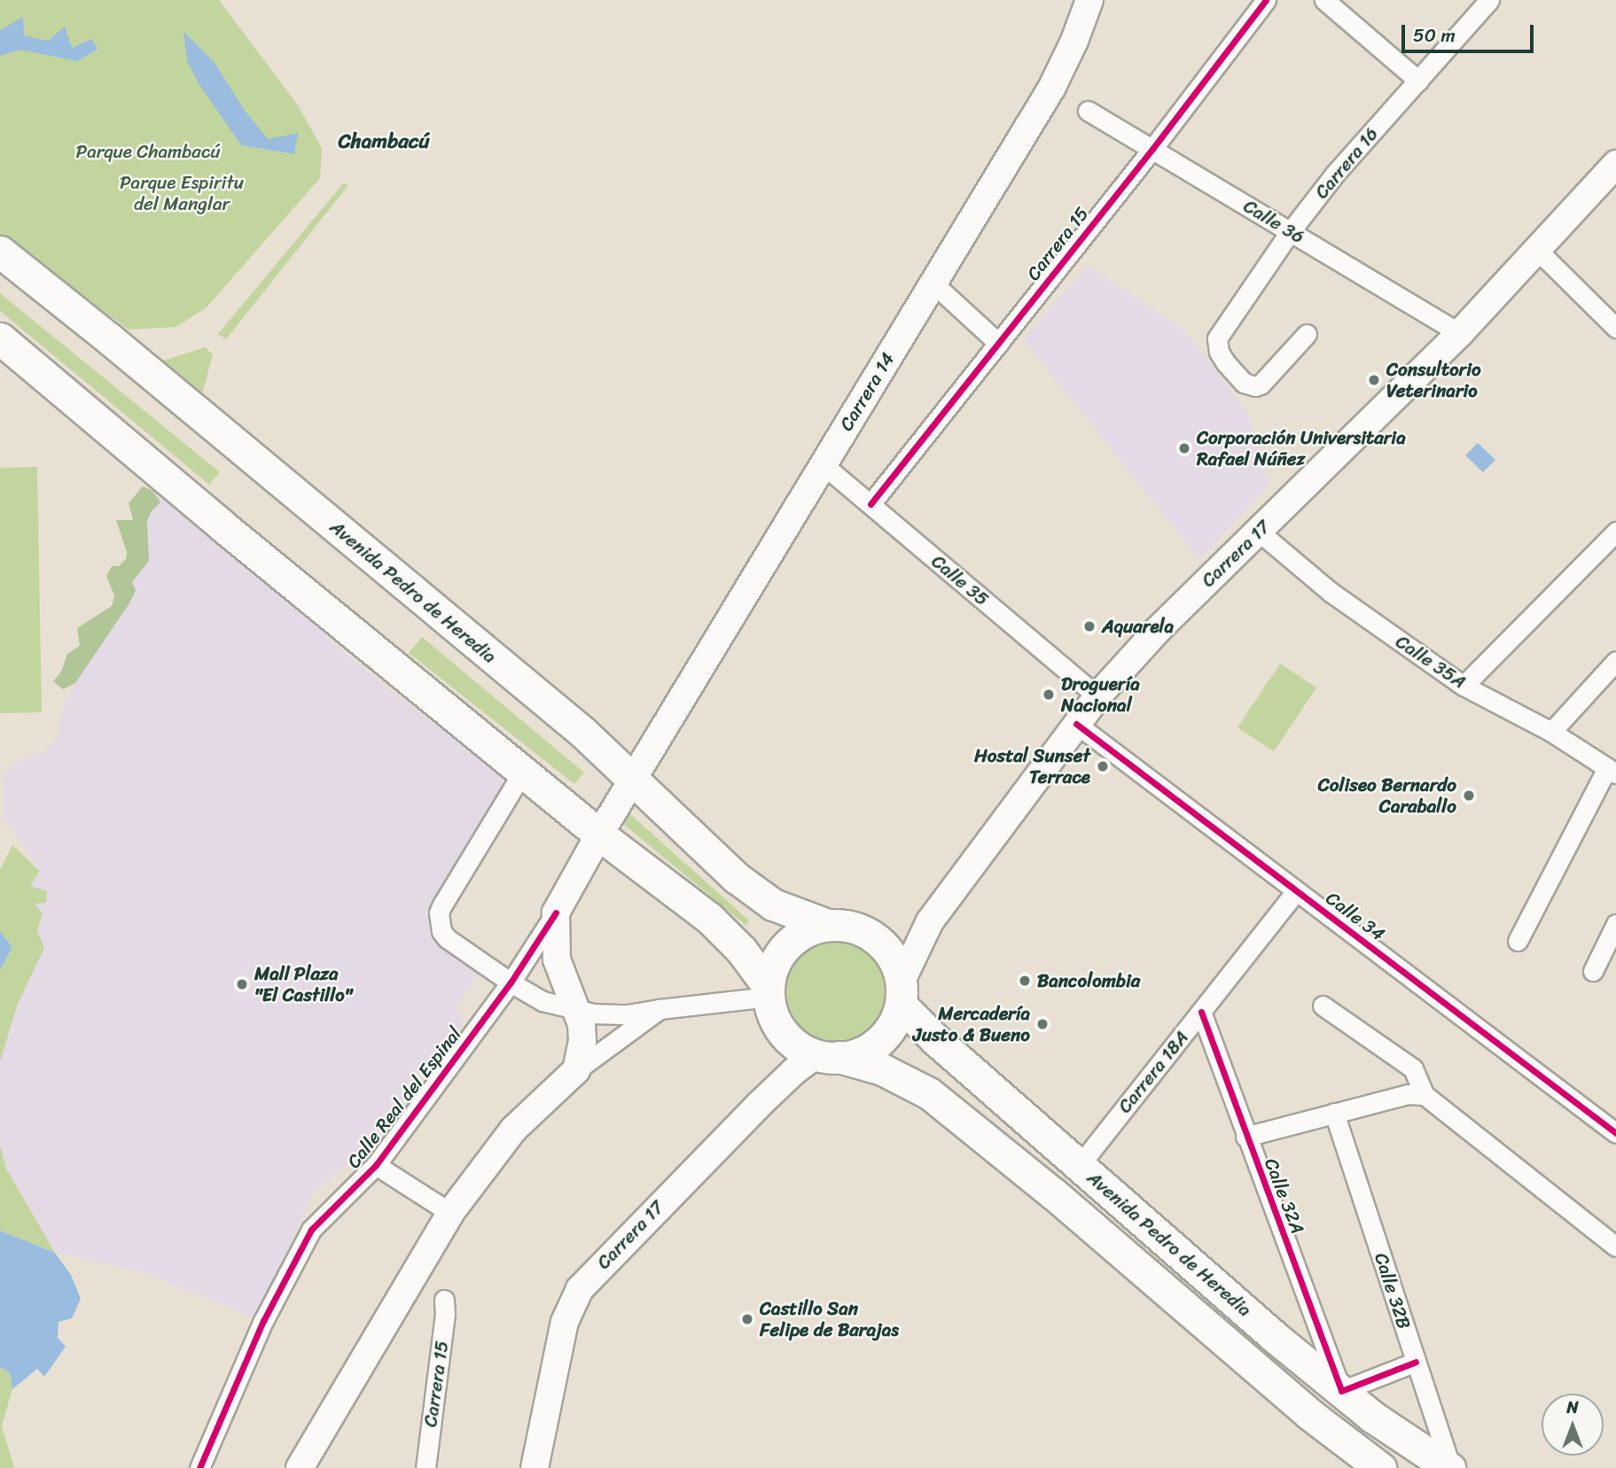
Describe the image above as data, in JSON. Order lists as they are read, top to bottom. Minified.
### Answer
{"streets":{"highway":["Avenida Pedro de Heredia"],"main road":["Carrera 14","Carrera 17","Calle Real del Espinal"],"street":["Carrera 16","Calle 36","Carrera 15","Calle 35","Calle 35A","Calle 34","Carrera 18A","Calle 32A","Calle 32B"]},"crossings":[["Carrera 16","Calle 36"],["Calle 36","Carrera 15"],["Calle 36","Carrera 17"],["Carrera 15","Calle 35"],["Carrera 14","Calle 35"],["Carrera 14","Avenida Pedro de Heredia"],["Carrera 14","Calle Real del Espinal"],["Carrera 17","Calle 35"],["Carrera 17","Avenida Pedro de Heredia"],["Carrera 17","Calle 35A"],["Carrera 17","Calle 34"],["Avenida Pedro de Heredia","Carrera 18A"],["Avenida Pedro de Heredia","Calle Real del Espinal"],["Avenida Pedro de Heredia","Calle 32A"],["Avenida Pedro de Heredia","Calle 32B"],["Calle 34","Carrera 18A"],["Carrera 18A","Calle 32A"]],"districts":["Chambacú"],"parks":["Parque Chambacú","Parque Espiritu del Manglar"],"places":["Consultorio Veterinario","Corporación Universitaria Rafael Núñez","Aquarela","Droguería Nacional","Hostal Sunset Terrace","Coliseo Bernardo Caraballo","Bancolombia","Mall Plaza \"El Castillo\"","Mercadería Justo & Bueno","Castillo San Felipe de Barajas"],"scale_bar":"50 m","north":"top"}
